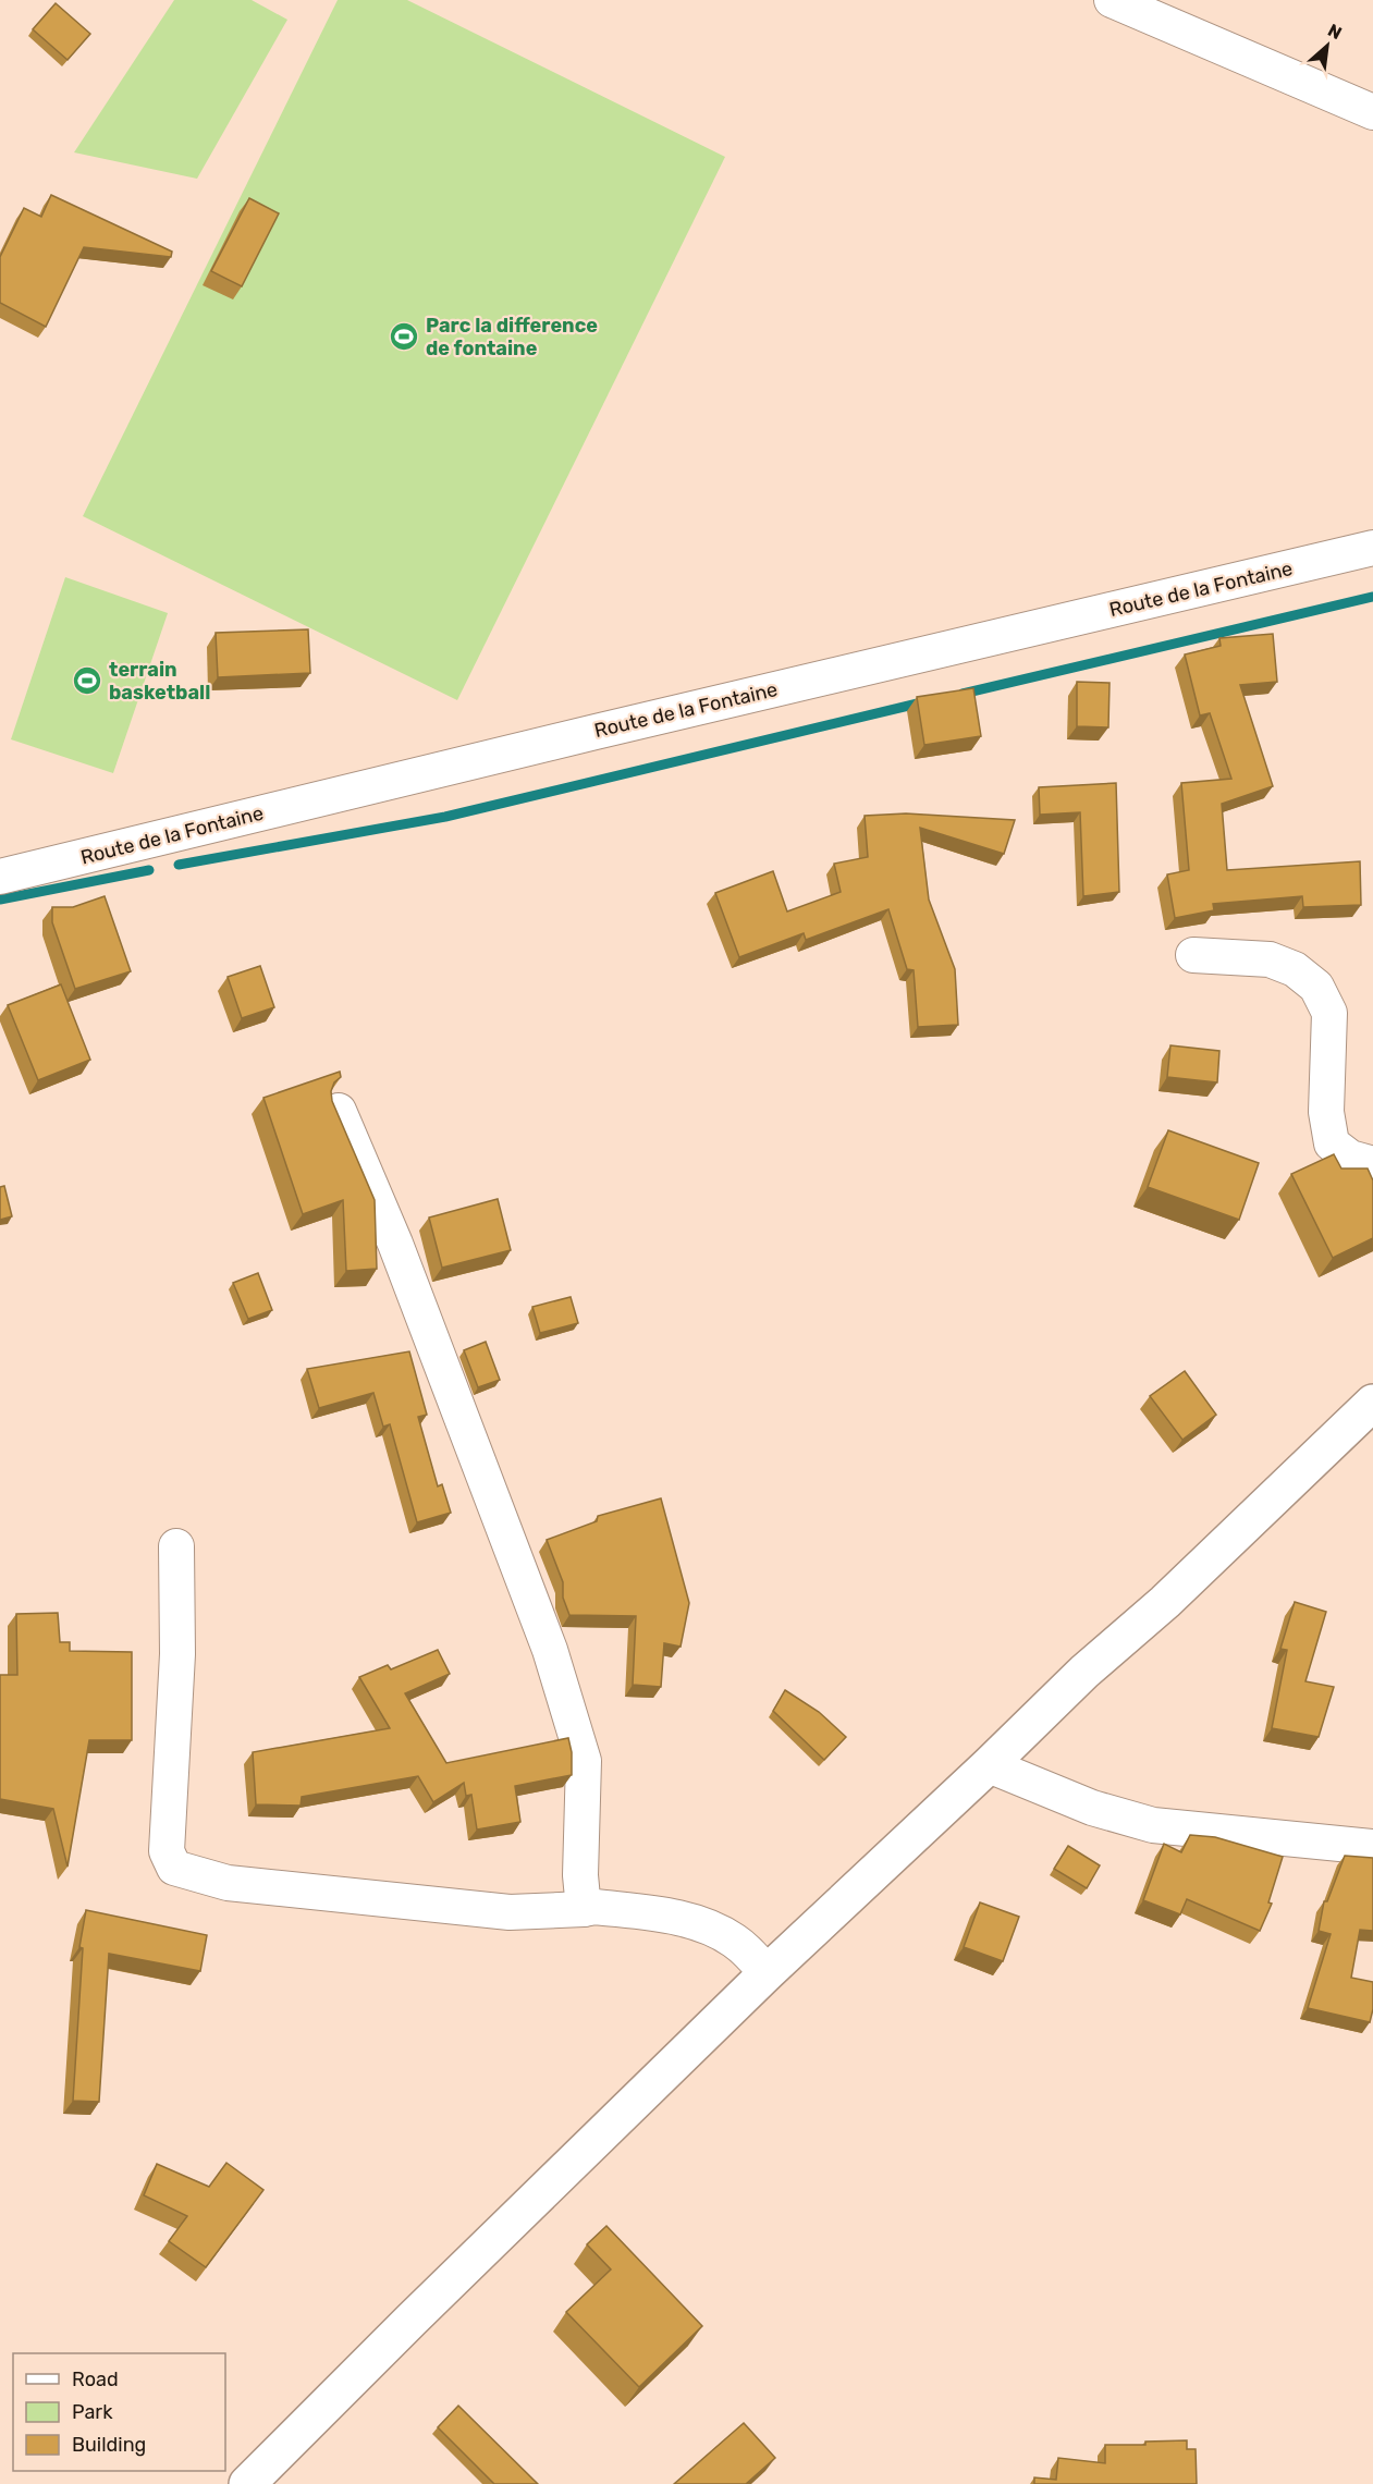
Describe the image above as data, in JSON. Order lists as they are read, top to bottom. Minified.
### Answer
{"streets":{"street":["Route de la Fontaine"]},"places":{"sports":["Parc la difference de fontaine","terrain basketball"]},"legend":["Road","Park","Building"],"north":"top right"}
